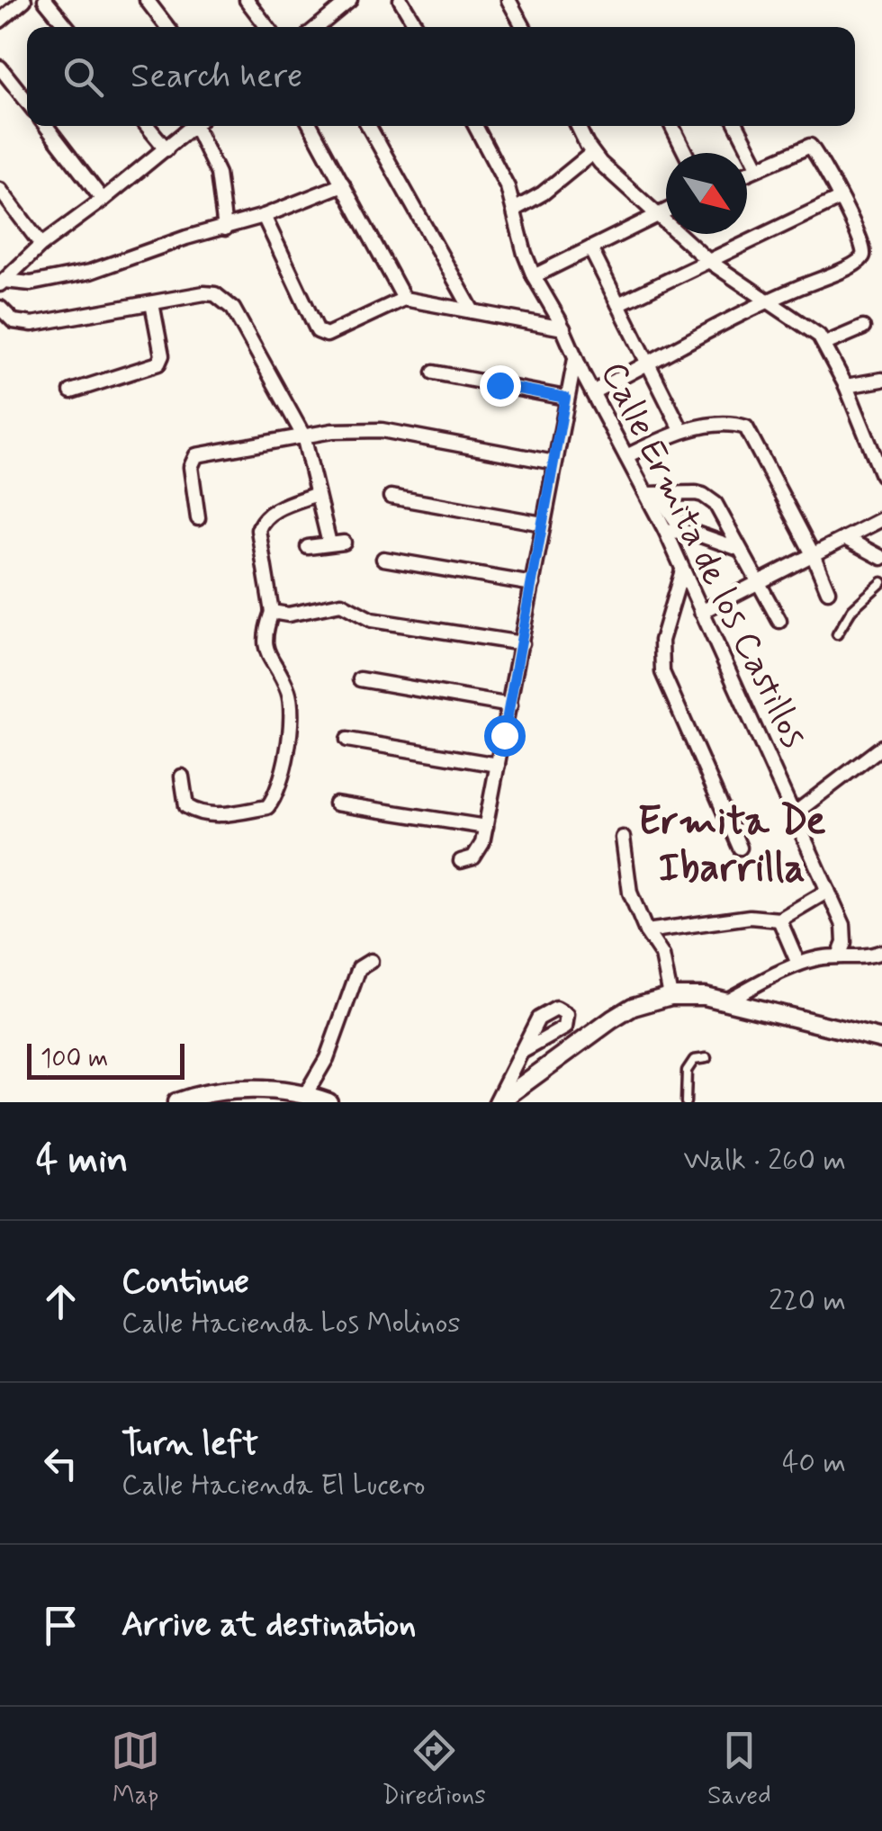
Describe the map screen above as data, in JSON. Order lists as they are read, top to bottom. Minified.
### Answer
{"streets":{"street":["Calle Ermita de los Castillos"]},"districts":["Ermita De Ibarrilla"],"scale_bar":"100 m","north":"bottom right","page":{"search":"Search here","scale":"100 m","heading":["4 min","Walk · 260 m"],"list":[["Continue","Calle Hacienda Los Molinos","220 m"],["Turn left","Calle Hacienda El Lucero","40 m"],"Arrive at destination"],"nav":["Map","Directions","Saved"]}}
